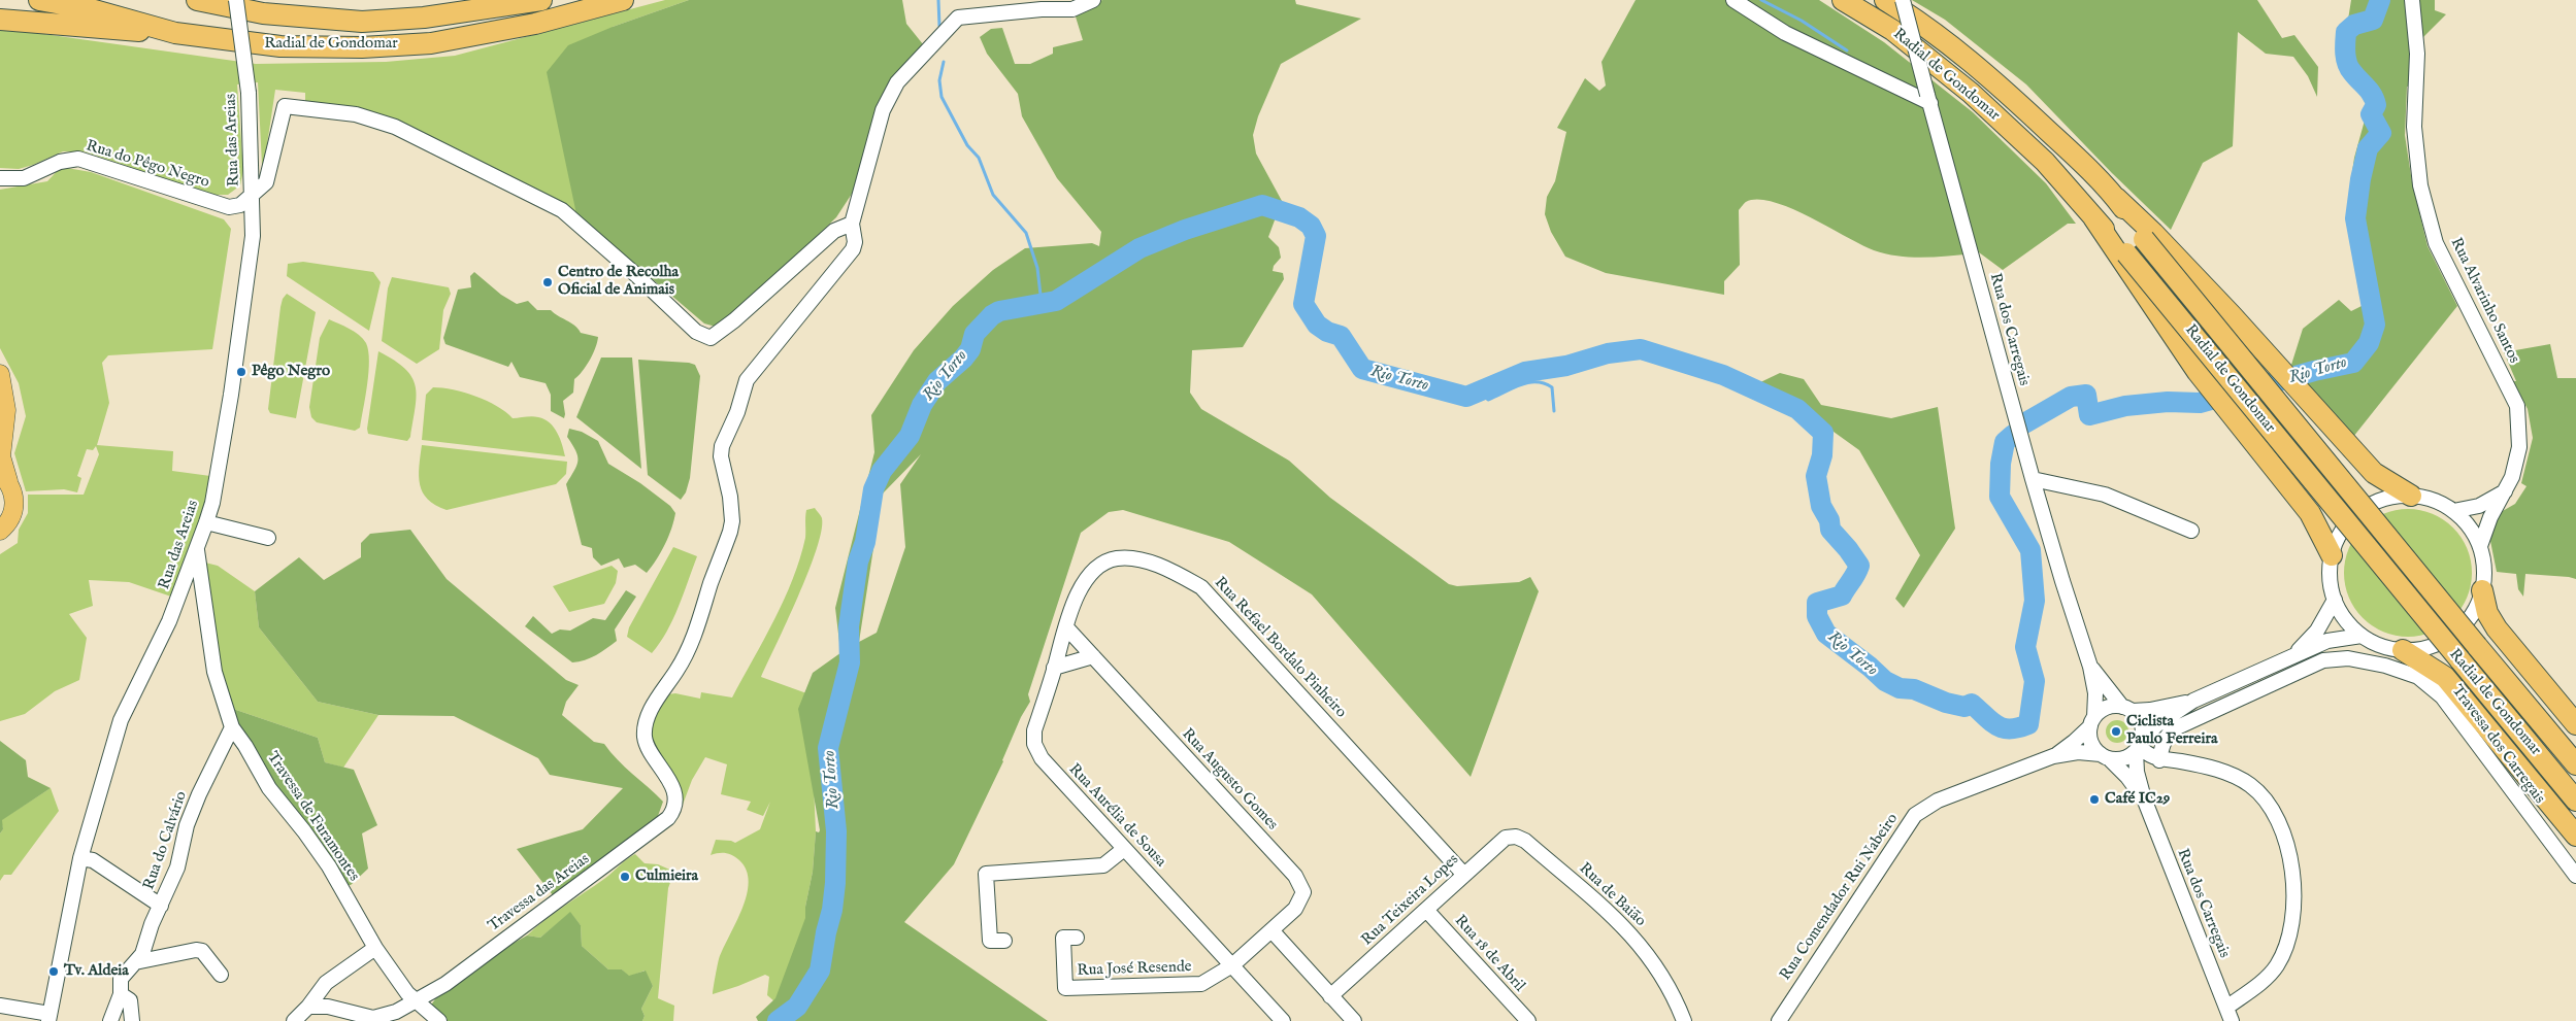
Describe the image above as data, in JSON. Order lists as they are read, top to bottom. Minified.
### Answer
{"streets":{"highway":["Radial de Gondomar"],"street":["Rua das Areias","Rua do Pêgo Negro","Rua Alvarinho Santos","Rua dos Carregais","Rua Refael Bordalo Pinheiro","Travessa dos Carregais","Rua Augusto Gomes","Rua Aurélia de Sousa","Travessa de Furamontes","Rua do Calvário","Travessa das Areias","Rua de Baião","Rua Comendador Rui Nabeiro","Rua Teixeira Lopes","Rua 18 de Abril","Rua José Resende"]},"crossings":[["Rua das Areias","Rua do Pêgo Negro"],["Rua das Areias","Travessa de Furamontes"],["Rua dos Carregais","Rua Comendador Rui Nabeiro"],["Rua Refael Bordalo Pinheiro","Rua Augusto Gomes"],["Rua Refael Bordalo Pinheiro","Rua Aurélia de Sousa"],["Rua Refael Bordalo Pinheiro","Rua Teixeira Lopes"],["Rua Aurélia de Sousa","Rua José Resende"],["Travessa de Furamontes","Rua do Calvário"],["Travessa de Furamontes","Travessa das Areias"],["Rua de Baião","Rua Teixeira Lopes"],["Rua Teixeira Lopes","Rua 18 de Abril"]],"water":["Rio Torto"],"places":["Centro de Recolha Oficial de Animais","Pêgo Negro","Ciclista Paulo Ferreira","Café IC29","Culmieira","Tv. Aldeia"]}
